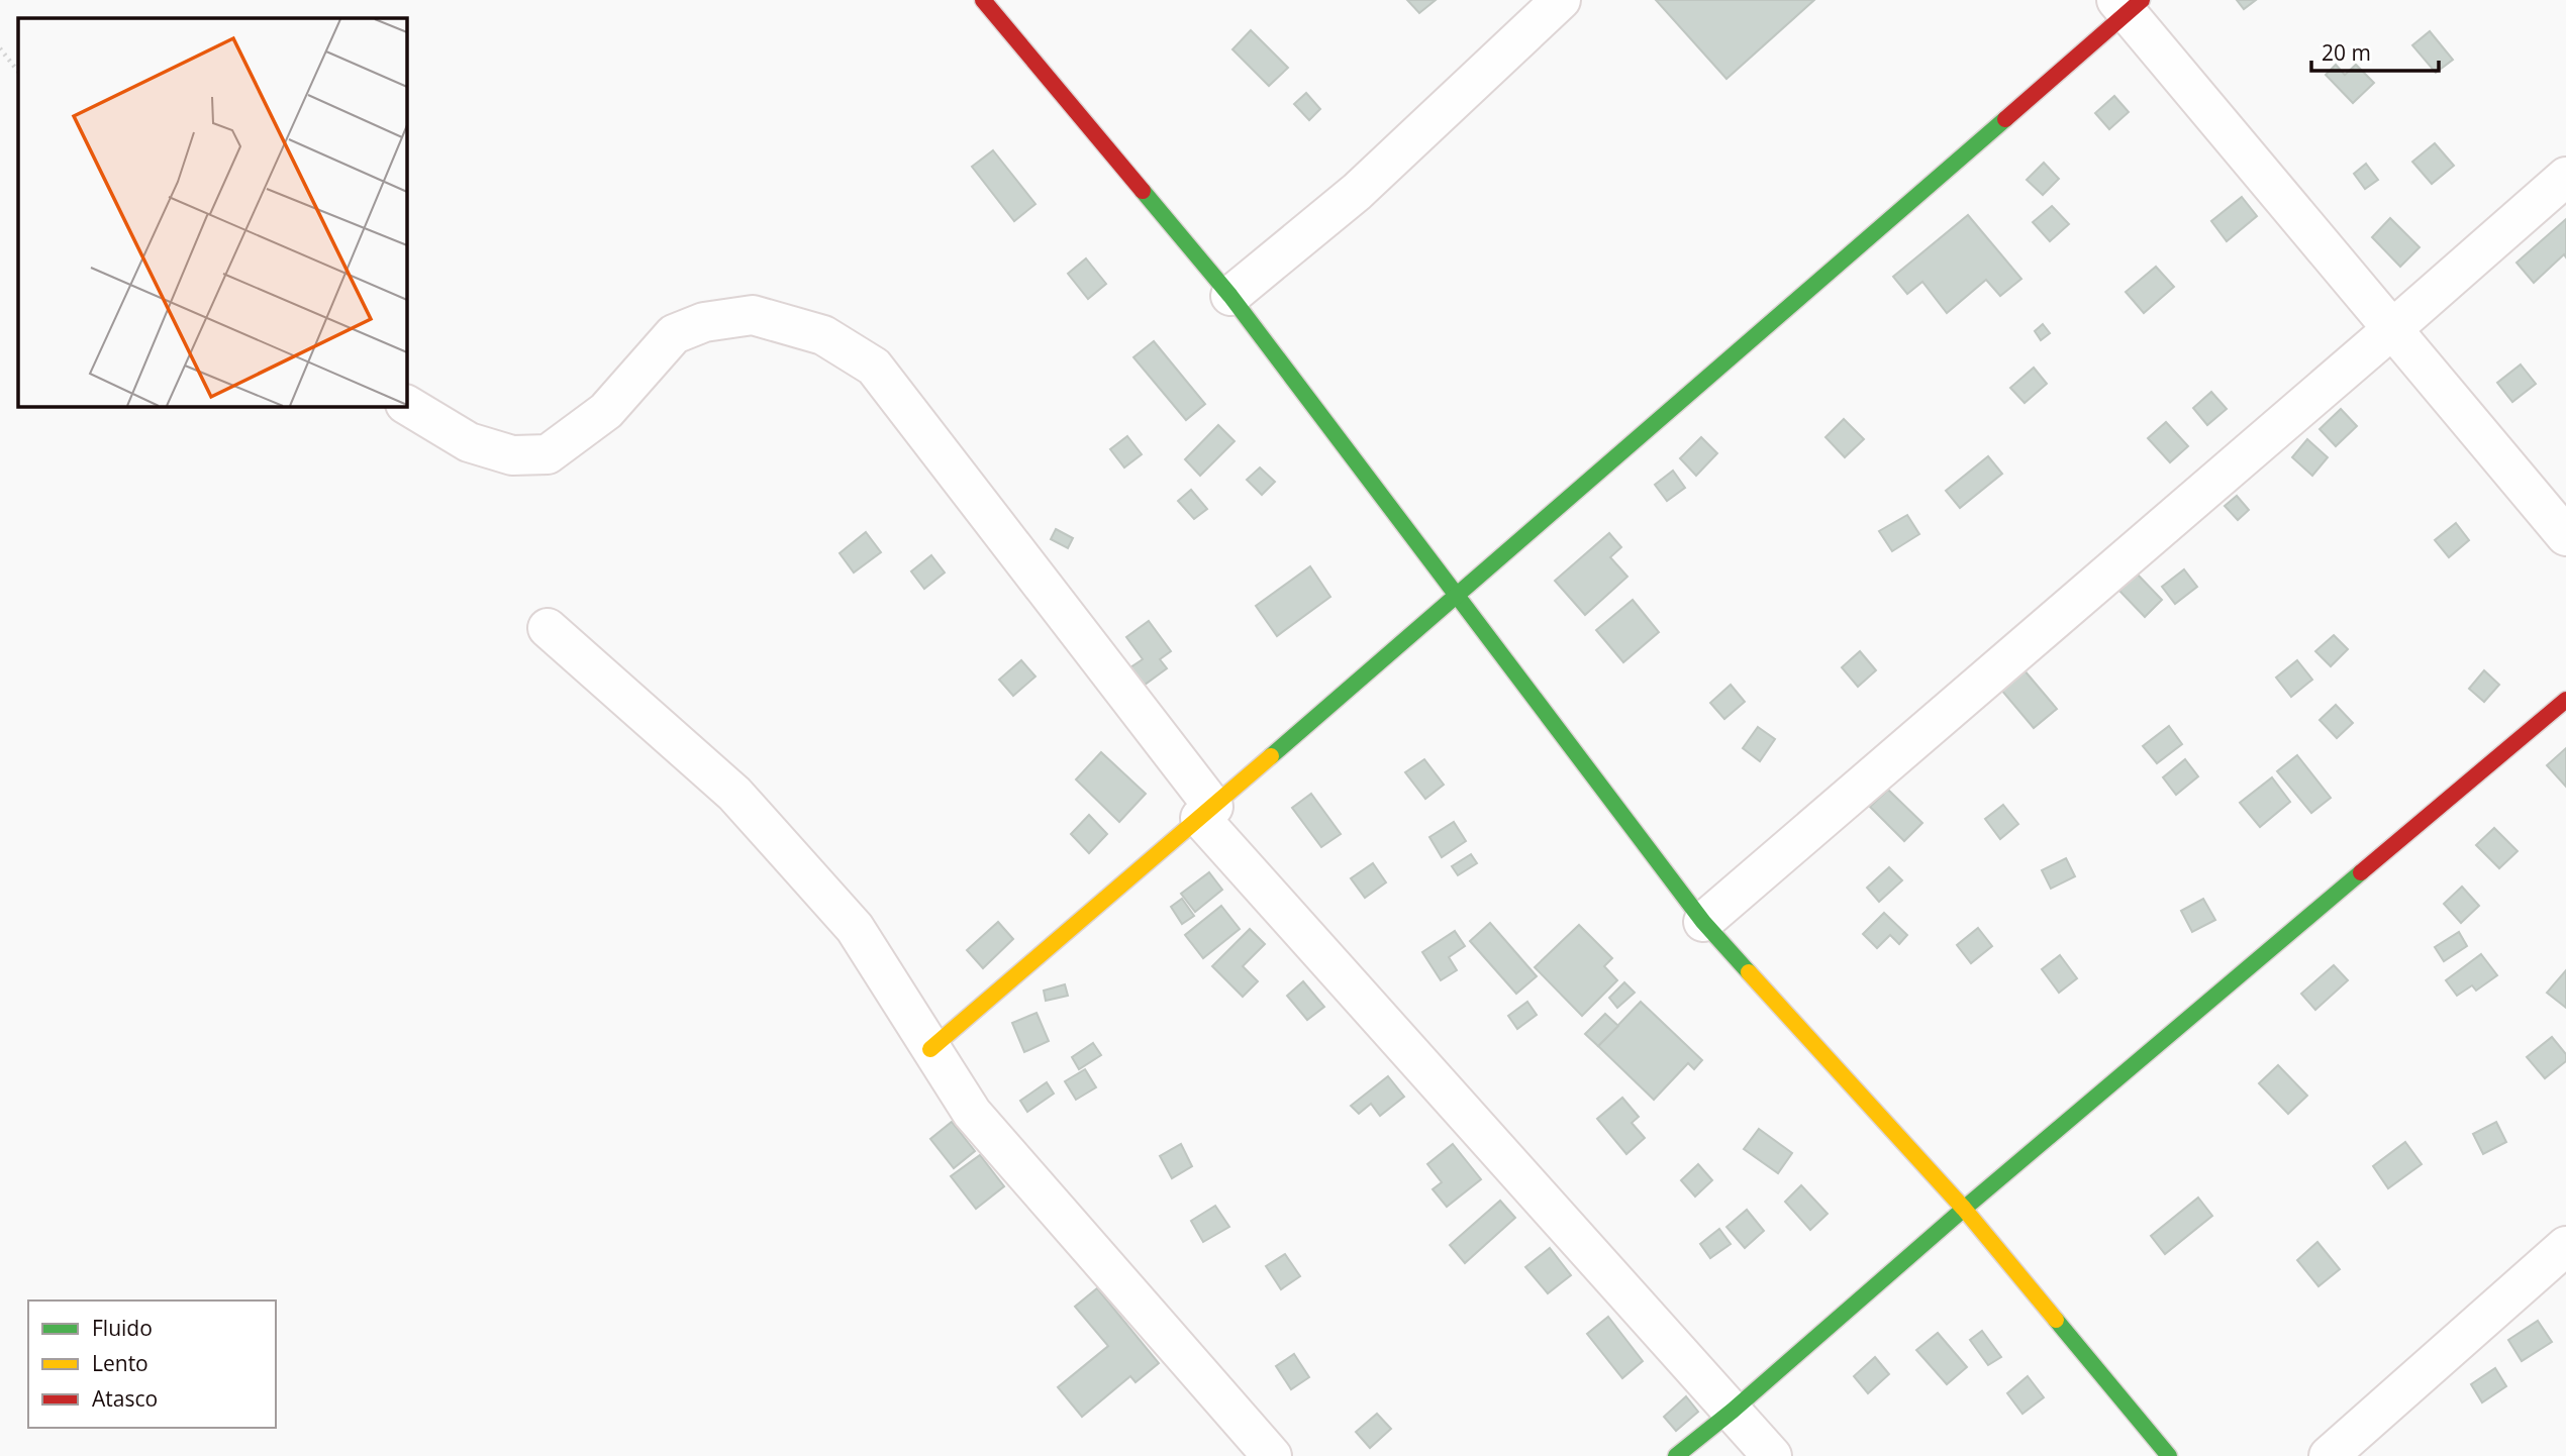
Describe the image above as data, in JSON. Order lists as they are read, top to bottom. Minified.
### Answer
{"legend":["Fluido","Lento","Atasco"],"scale_bar":"20 m"}
